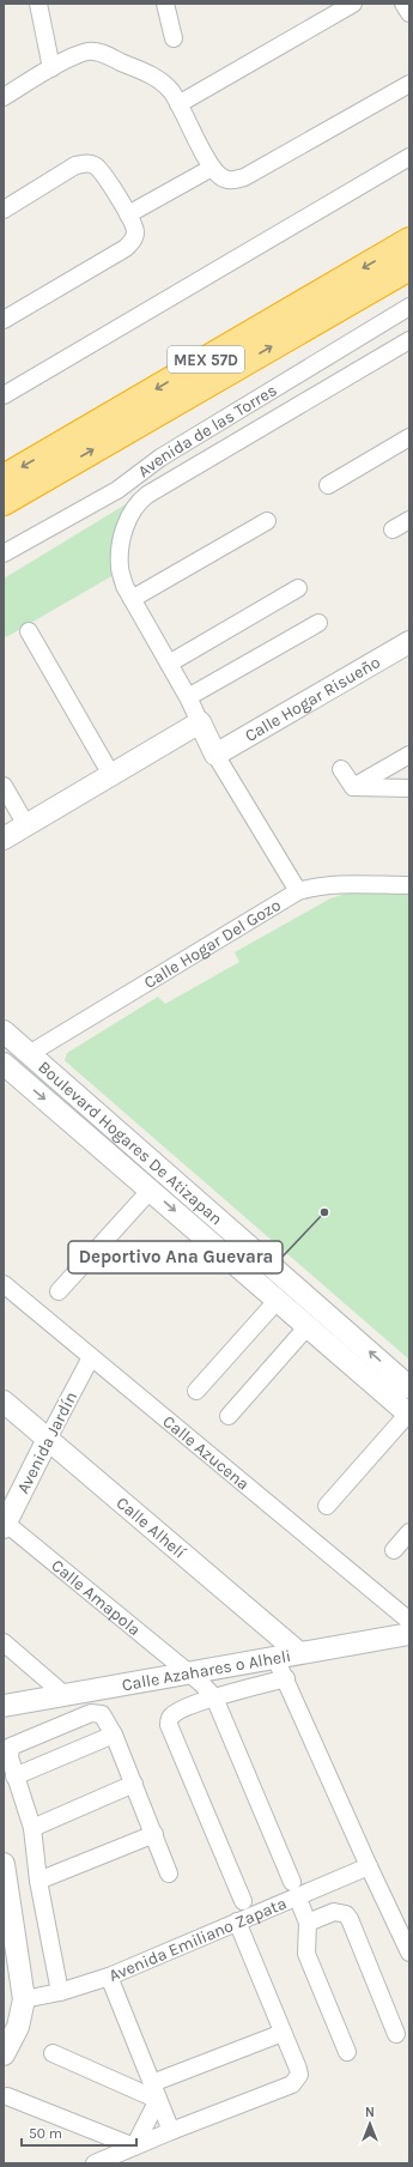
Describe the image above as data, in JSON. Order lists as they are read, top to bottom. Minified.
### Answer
{"streets":{"highway":["MEX 57D"],"street":["Avenida de las Torres","Calle Hogar Risueño","Calle Hogar Del Gozo","Boulevard Hogares De Atizapan","Avenida Jardín","Calle Azucena","Calle Alhelí","Calle Amapola","Calle Azahares o Alheli","Avenida Emiliano Zapata"]},"crossings":[["Calle Hogar Del Gozo","Boulevard Hogares De Atizapan"],["Avenida Jardín","Calle Azucena"],["Avenida Jardín","Calle Alhelí"],["Avenida Jardín","Calle Amapola"],["Calle Alhelí","Calle Azahares o Alheli"],["Calle Amapola","Calle Azahares o Alheli"]],"places":["Deportivo Ana Guevara"],"scale_bar":"50 m","north":"top"}
